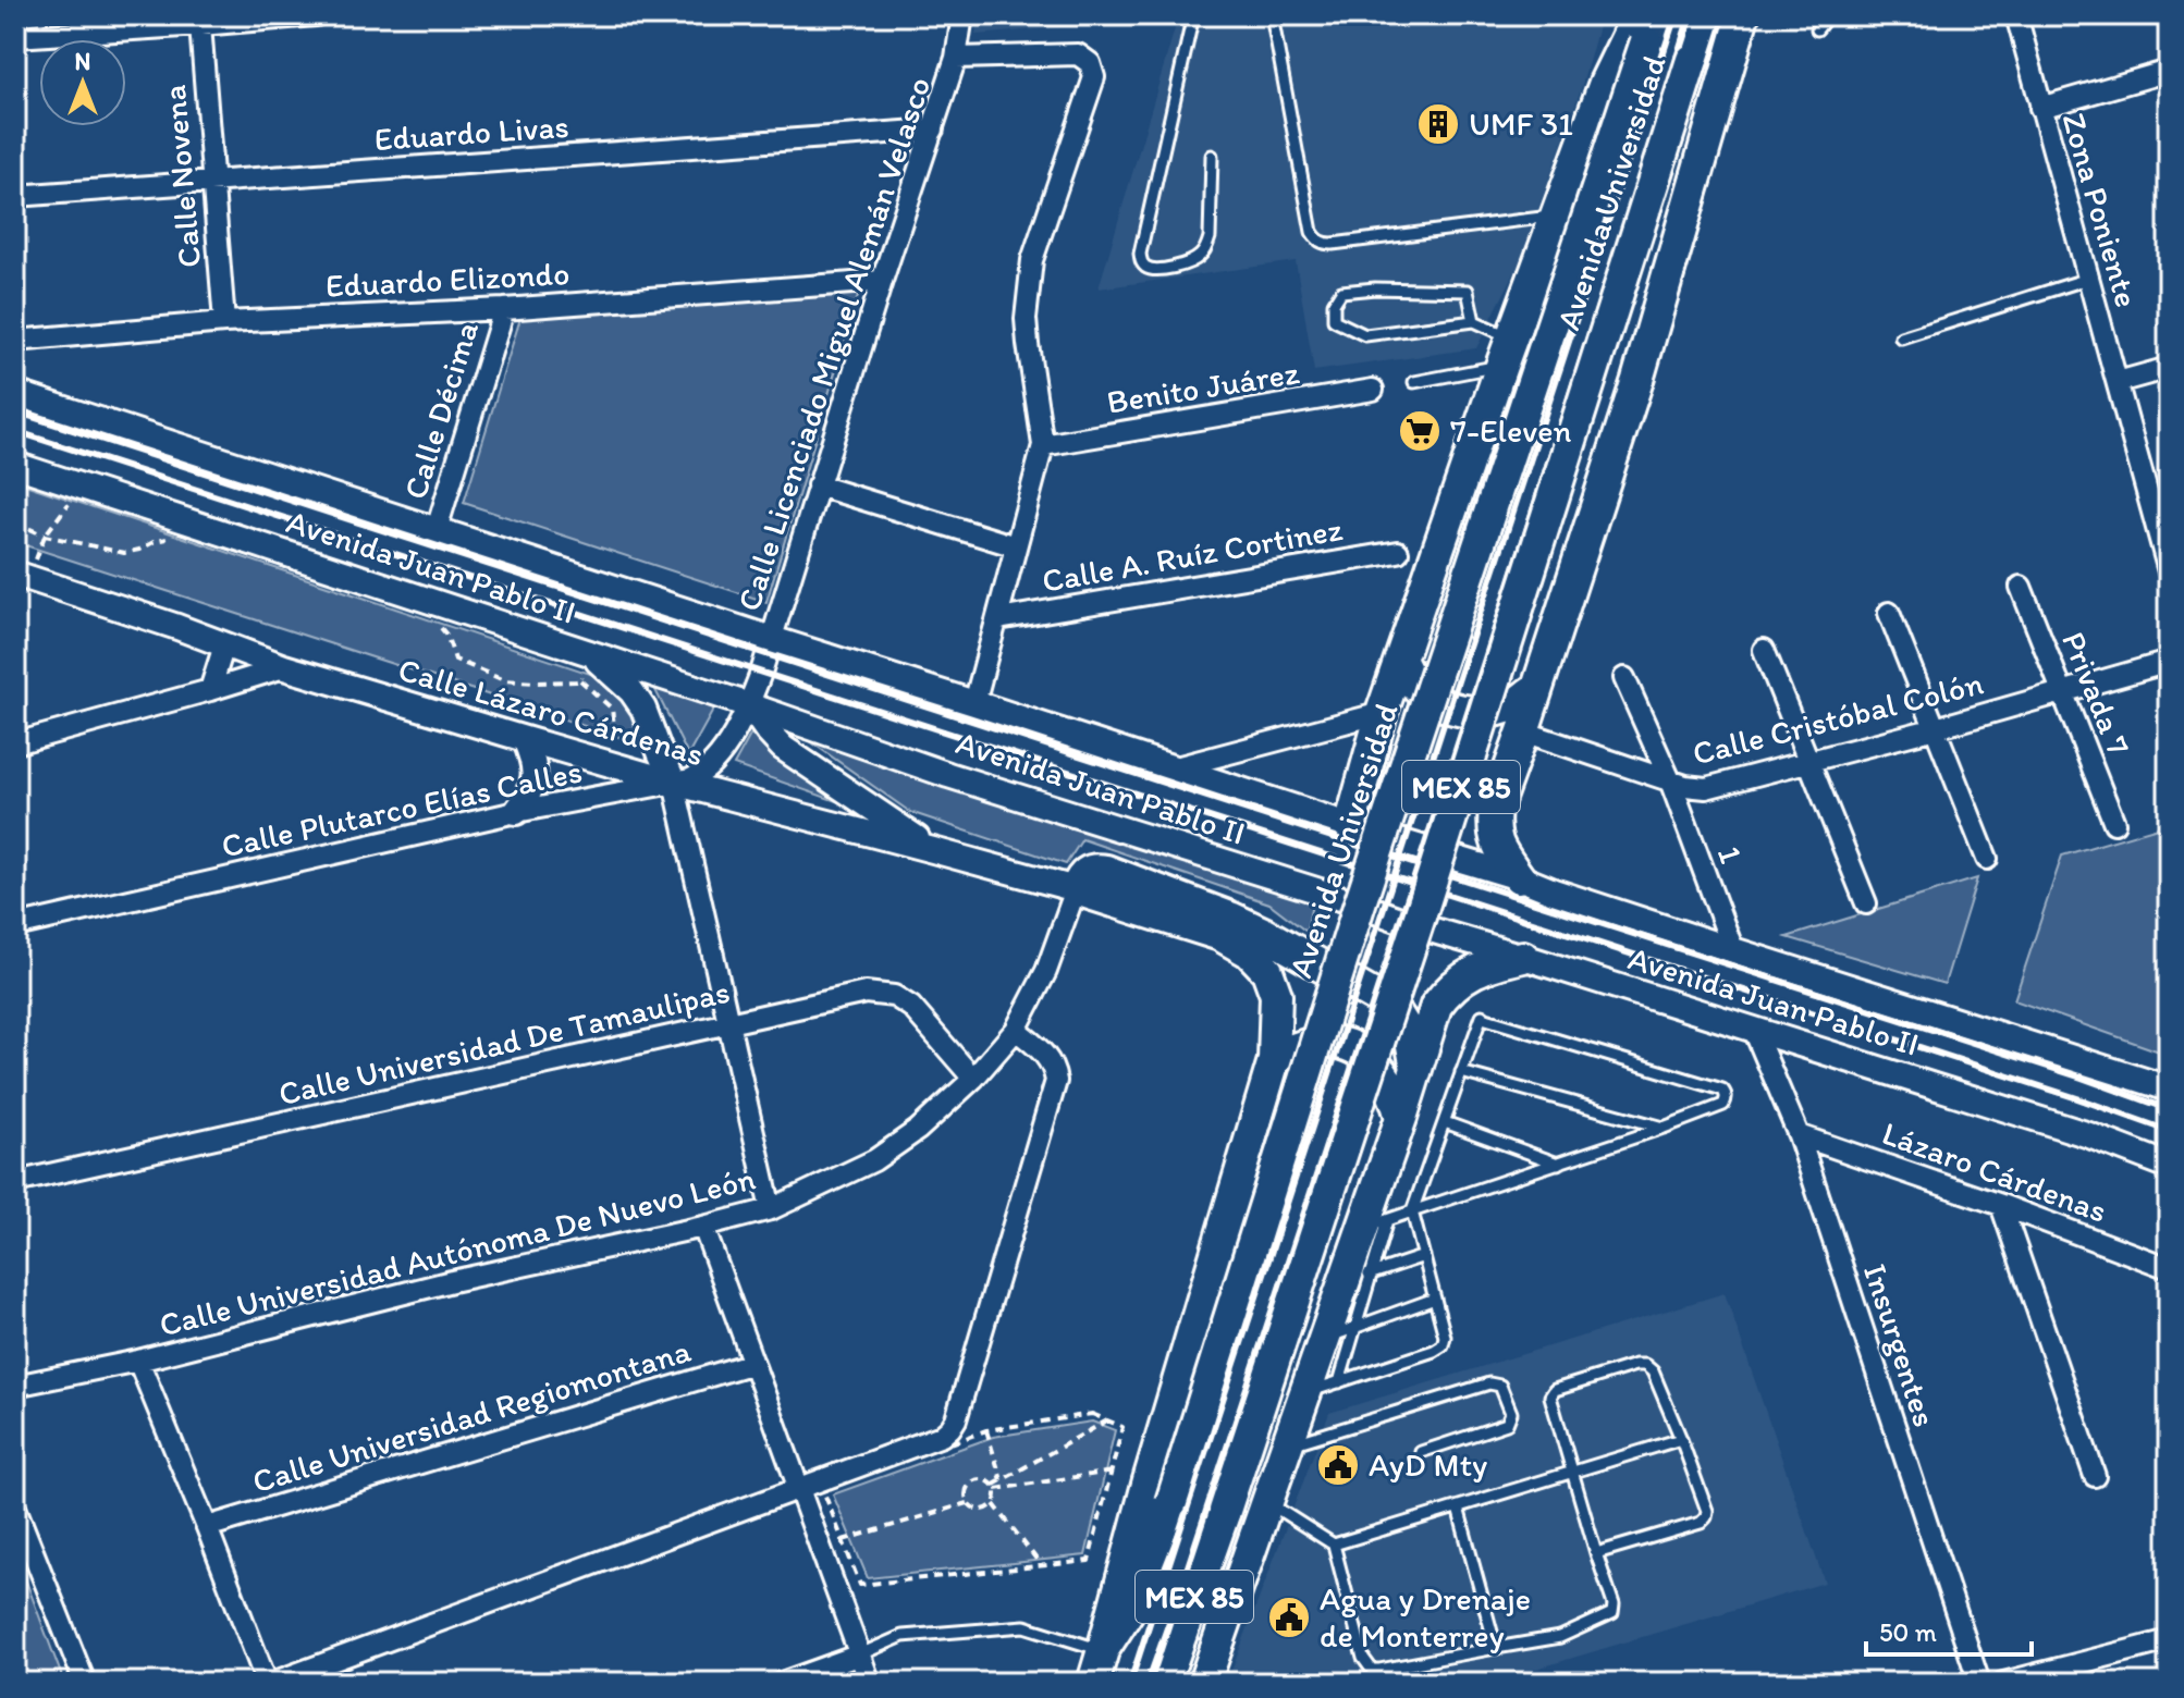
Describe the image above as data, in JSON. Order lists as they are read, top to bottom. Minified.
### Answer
{"streets":{"highway":["Avenida Universidad","MEX 85"],"street":["Eduardo Livas","Calle Novena","Zona Poniente","Eduardo Elizondo","Calle Licenciado Miguel Alemán Velasco","Benito Juárez","Calle Décima","Calle A. Ruíz Cortinez","Avenida Juan Pablo II","Privada 7","Calle Lázaro Cárdenas","Calle Cristóbal Colón","Calle Plutarco Elías Calles","1","Calle Universidad De Tamaulipas","Lázaro Cárdenas","Calle Universidad Autónoma De Nuevo León","Insurgentes","Calle Universidad Regiomontana"]},"crossings":[["Eduardo Livas","Calle Novena"],["Eduardo Livas","Calle Licenciado Miguel Alemán Velasco"],["Calle Novena","Eduardo Elizondo"],["Eduardo Elizondo","Calle Licenciado Miguel Alemán Velasco"],["Eduardo Elizondo","Calle Décima"],["Calle Licenciado Miguel Alemán Velasco","Avenida Juan Pablo II"],["Calle Licenciado Miguel Alemán Velasco","Calle Plutarco Elías Calles"],["Calle Décima","Avenida Juan Pablo II"],["Avenida Juan Pablo II","Calle Plutarco Elías Calles"],["Avenida Juan Pablo II","1"],["Avenida Juan Pablo II","Insurgentes"],["Privada 7","Calle Cristóbal Colón"],["Calle Lázaro Cárdenas","Calle Plutarco Elías Calles"],["Calle Lázaro Cárdenas","Calle Universidad Autónoma De Nuevo León"],["Calle Cristóbal Colón","1"],["Calle Universidad De Tamaulipas","Calle Universidad Autónoma De Nuevo León"],["Lázaro Cárdenas","Insurgentes"]],"places":{"building":["UMF 31"],"supermarket":["7-Eleven"],"public building":["AyD Mty","Agua y Drenaje de Monterrey"]},"scale_bar":"50 m","north":"top"}
